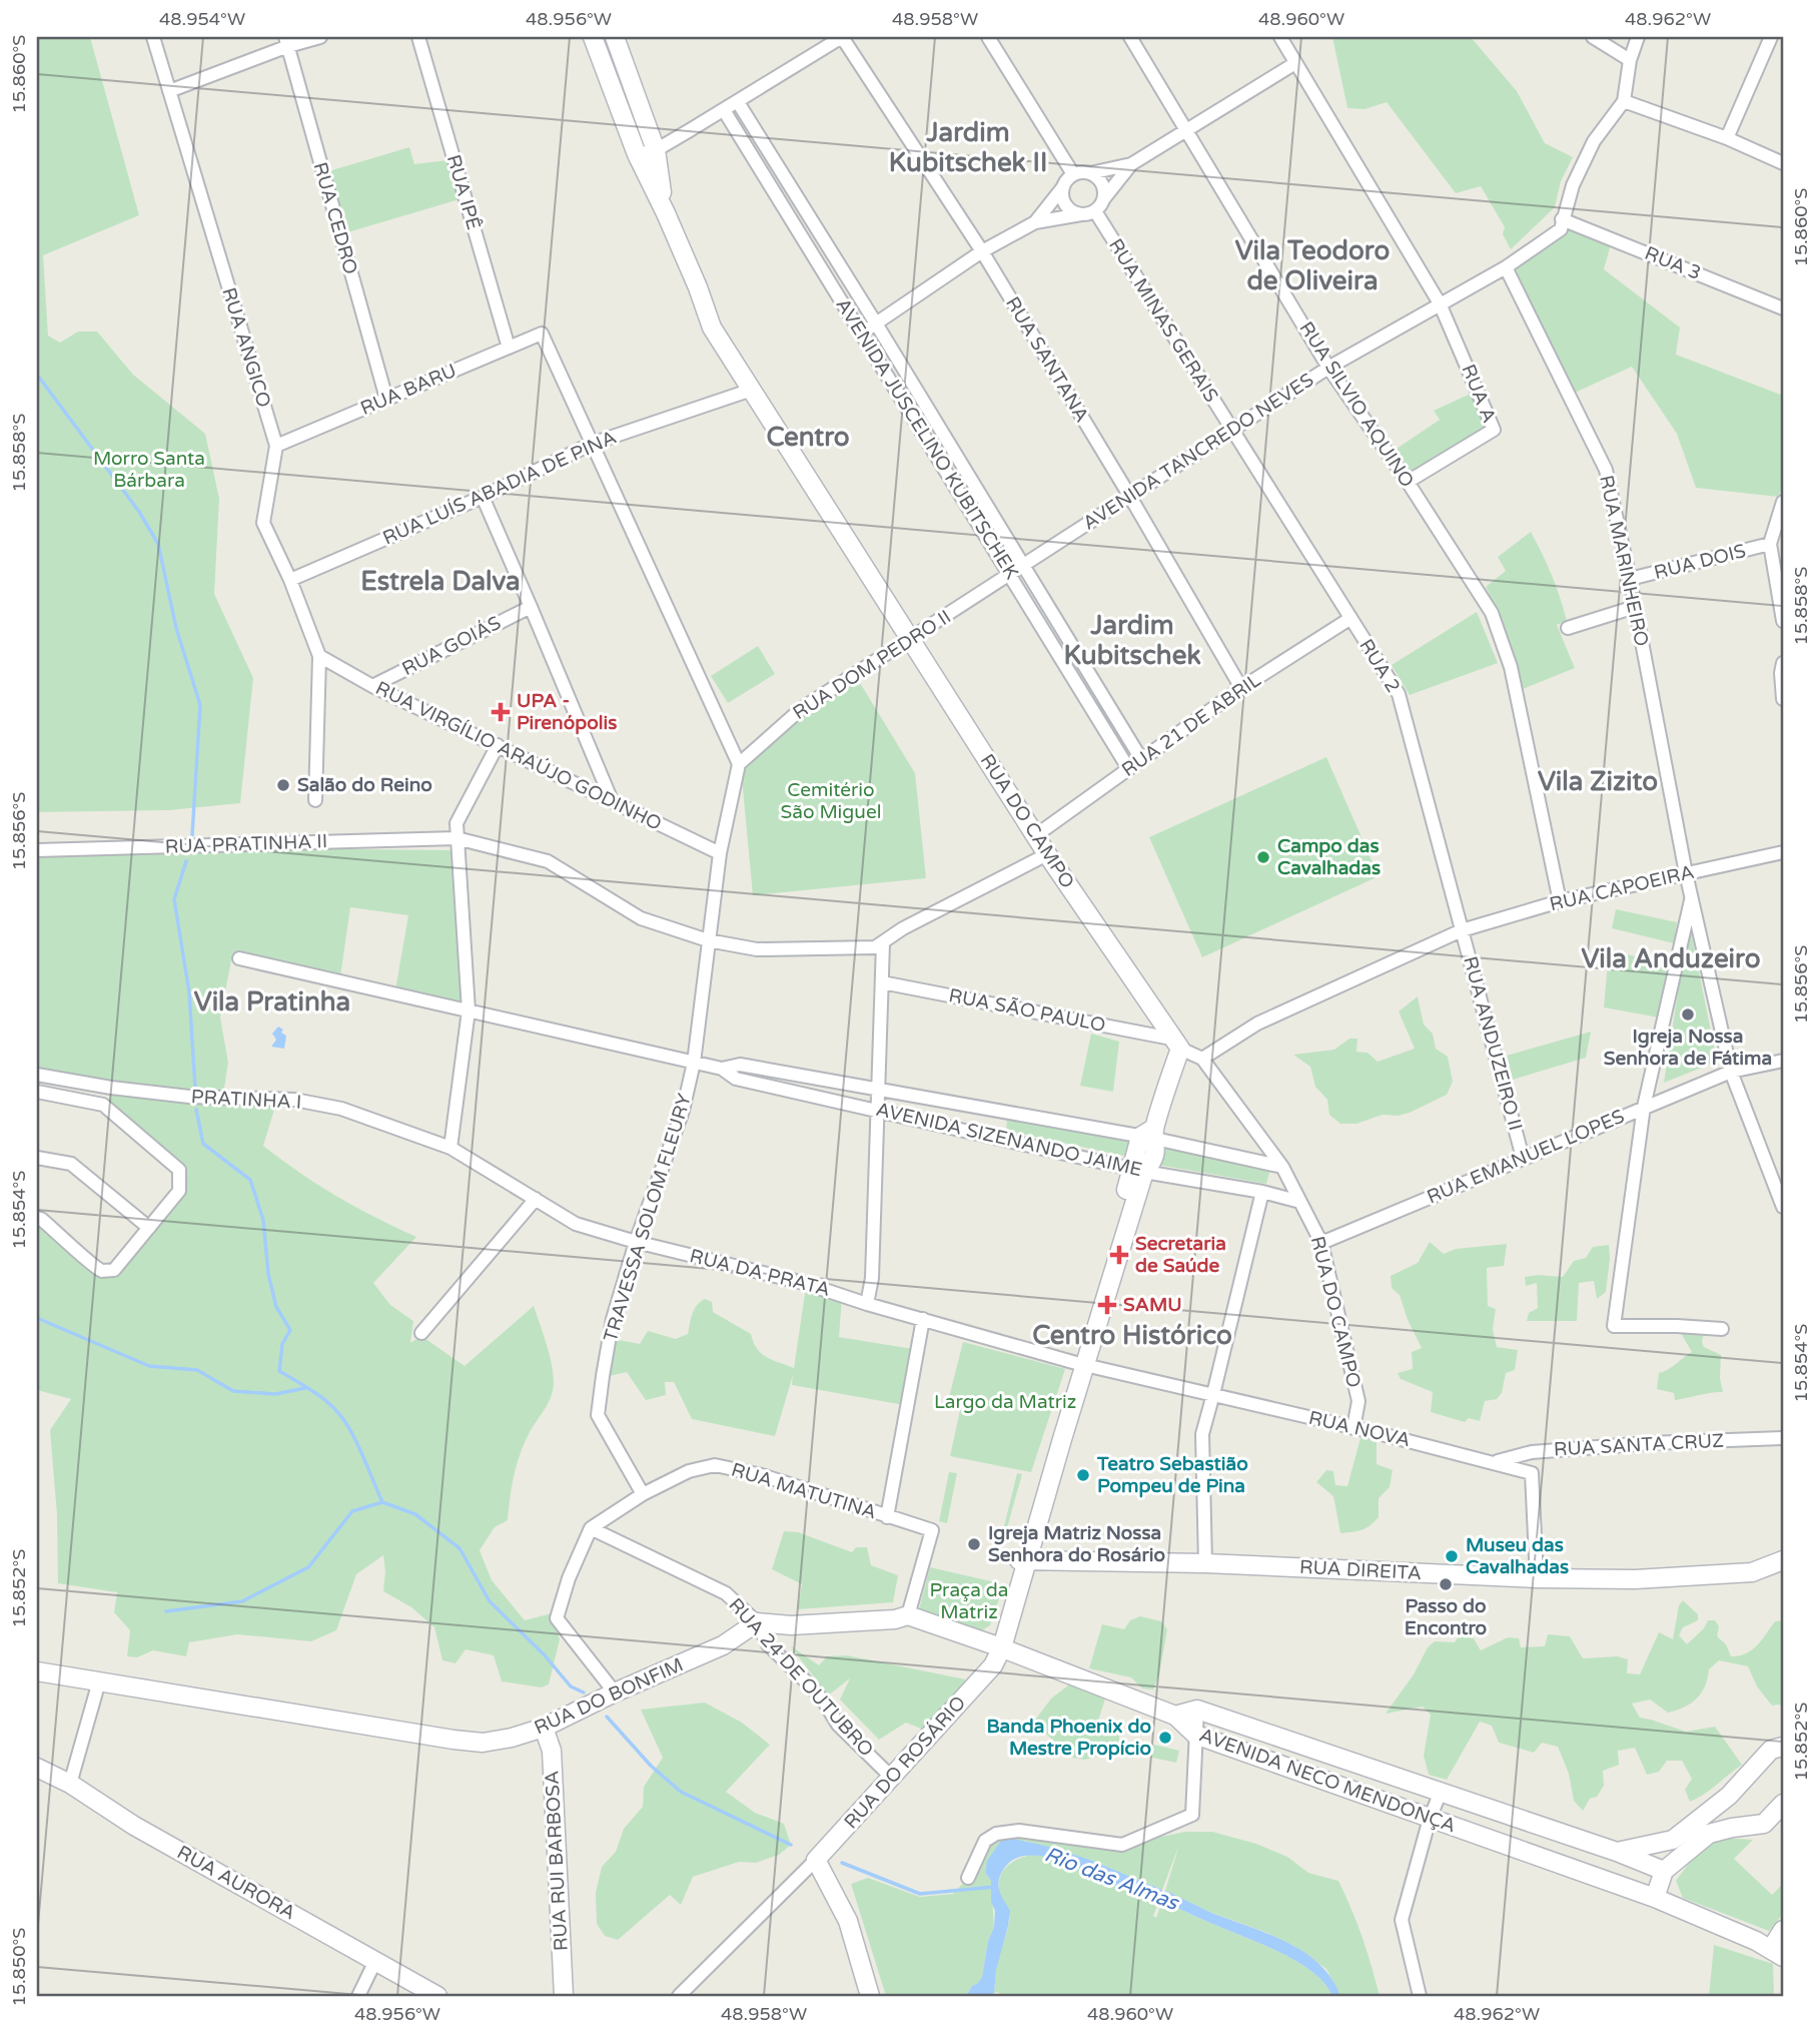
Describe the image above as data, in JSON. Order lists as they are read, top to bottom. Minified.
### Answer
{"streets":{"main road":["RUA DO CAMPO","RUA DIREITA","RUA DO BONFIM","RUA DO ROSÁRIO","AVENIDA NECO MENDONÇA","RUA RUI BARBOSA","RUA AURORA"],"street":["RUA IPÊ","RUA CEDRO","RUA 3","RUA MINAS GERAIS","RUA ANGICO","RUA SANTANA","RUA BARU","RUA A","RUA SILVIO AQUINO","AVENIDA JUSCELINO KUBITSCHEK","AVENIDA TANCREDO NEVES","RUA LUÍS ABADIA DE PINA","RUA MARINHEIRO","RUA DOIS","RUA GOIÁS","RUA DOM PEDRO II","RUA 2","RUA 21 DE ABRIL","RUA VIRGÍLIO ARAÚJO GODINHO","RUA PRATINHA II","RUA CAPOEIRA","RUA SÃO PAULO","RUA ANDUZEIRO II","PRATINHA I","AVENIDA SIZENANDO JAIME","RUA EMANUEL LOPES","TRAVESSA SOLOM FLEURY","RUA DA PRATA","RUA NOVA","RUA SANTA CRUZ","RUA MATUTINA","RUA 24 DE OUTUBRO"]},"crossings":[["RUA IPÊ","RUA BARU"],["RUA CEDRO","RUA BARU"],["RUA 3","AVENIDA TANCREDO NEVES"],["RUA MINAS GERAIS","AVENIDA TANCREDO NEVES"],["RUA MINAS GERAIS","RUA 2"],["RUA ANGICO","RUA BARU"],["RUA ANGICO","RUA LUÍS ABADIA DE PINA"],["RUA ANGICO","RUA VIRGÍLIO ARAÚJO GODINHO"],["RUA SANTANA","AVENIDA TANCREDO NEVES"],["RUA SANTANA","RUA 21 DE ABRIL"],["RUA BARU","RUA LUÍS ABADIA DE PINA"],["RUA A","RUA SILVIO AQUINO"],["RUA A","AVENIDA TANCREDO NEVES"],["RUA SILVIO AQUINO","AVENIDA TANCREDO NEVES"],["RUA SILVIO AQUINO","RUA CAPOEIRA"],["AVENIDA JUSCELINO KUBITSCHEK","AVENIDA TANCREDO NEVES"],["AVENIDA JUSCELINO KUBITSCHEK","RUA DOM PEDRO II"],["AVENIDA JUSCELINO KUBITSCHEK","RUA 21 DE ABRIL"],["AVENIDA TANCREDO NEVES","RUA MARINHEIRO"],["AVENIDA TANCREDO NEVES","RUA DOM PEDRO II"],["AVENIDA TANCREDO NEVES","RUA 2"],["RUA LUÍS ABADIA DE PINA","RUA DO CAMPO"],["RUA MARINHEIRO","RUA DOIS"],["RUA MARINHEIRO","RUA CAPOEIRA"],["RUA MARINHEIRO","RUA EMANUEL LOPES"],["RUA GOIÁS","RUA VIRGÍLIO ARAÚJO GODINHO"],["RUA DOM PEDRO II","RUA DO CAMPO"],["RUA DOM PEDRO II","TRAVESSA SOLOM FLEURY"],["RUA 2","RUA 21 DE ABRIL"],["RUA 2","RUA CAPOEIRA"],["RUA 2","RUA ANDUZEIRO II"],["RUA 21 DE ABRIL","RUA DO CAMPO"],["RUA VIRGÍLIO ARAÚJO GODINHO","TRAVESSA SOLOM FLEURY"],["RUA DO CAMPO","RUA CAPOEIRA"],["RUA DO CAMPO","RUA SÃO PAULO"],["RUA DO CAMPO","AVENIDA SIZENANDO JAIME"],["RUA DO CAMPO","RUA EMANUEL LOPES"],["RUA DO CAMPO","RUA NOVA"],["RUA DO CAMPO","RUA DO ROSÁRIO"],["RUA PRATINHA II","TRAVESSA SOLOM FLEURY"],["RUA CAPOEIRA","RUA ANDUZEIRO II"],["RUA SÃO PAULO","RUA DO ROSÁRIO"],["RUA ANDUZEIRO II","RUA EMANUEL LOPES"],["PRATINHA I","RUA DA PRATA"],["AVENIDA SIZENANDO JAIME","TRAVESSA SOLOM FLEURY"],["AVENIDA SIZENANDO JAIME","RUA DO ROSÁRIO"],["TRAVESSA SOLOM FLEURY","RUA DA PRATA"],["TRAVESSA SOLOM FLEURY","RUA MATUTINA"],["RUA DA PRATA","RUA NOVA"],["RUA DA PRATA","RUA DO ROSÁRIO"],["RUA NOVA","RUA SANTA CRUZ"],["RUA NOVA","RUA DO ROSÁRIO"],["RUA MATUTINA","RUA 24 DE OUTUBRO"],["RUA DIREITA","RUA DO ROSÁRIO"],["RUA 24 DE OUTUBRO","RUA DO BONFIM"],["RUA 24 DE OUTUBRO","RUA DO ROSÁRIO"],["RUA DO BONFIM","RUA RUI BARBOSA"]],"districts":["Jardim Kubitschek II","Vila Teodoro de Oliveira","Centro","Estrela Dalva","Jardim Kubitschek","Vila Zizito","Vila Anduzeiro","Vila Pratinha","Centro Histórico"],"water":["Rio das Almas"],"parks":["Morro Santa Bárbara","Cemitério São Miguel","Largo da Matriz","Praça da Matriz"],"places":{"health":["UPA - Pirenópolis","Secretaria de Saúde","SAMU"],"other":["Salão do Reino","Campo das Cavalhadas","Igreja Nossa Senhora de Fátima","Teatro Sebastião Pompeu de Pina","Igreja Matriz Nossa Senhora do Rosário","Museu das Cavalhadas","Passo do Encontro","Banda Phoenix do Mestre Propício"]},"coordinates":["48.954°W","48.956°W","48.958°W","48.960°W","48.962°W","15.860°S","15.858°S","15.856°S","15.854°S","15.852°S","15.850°S"]}
